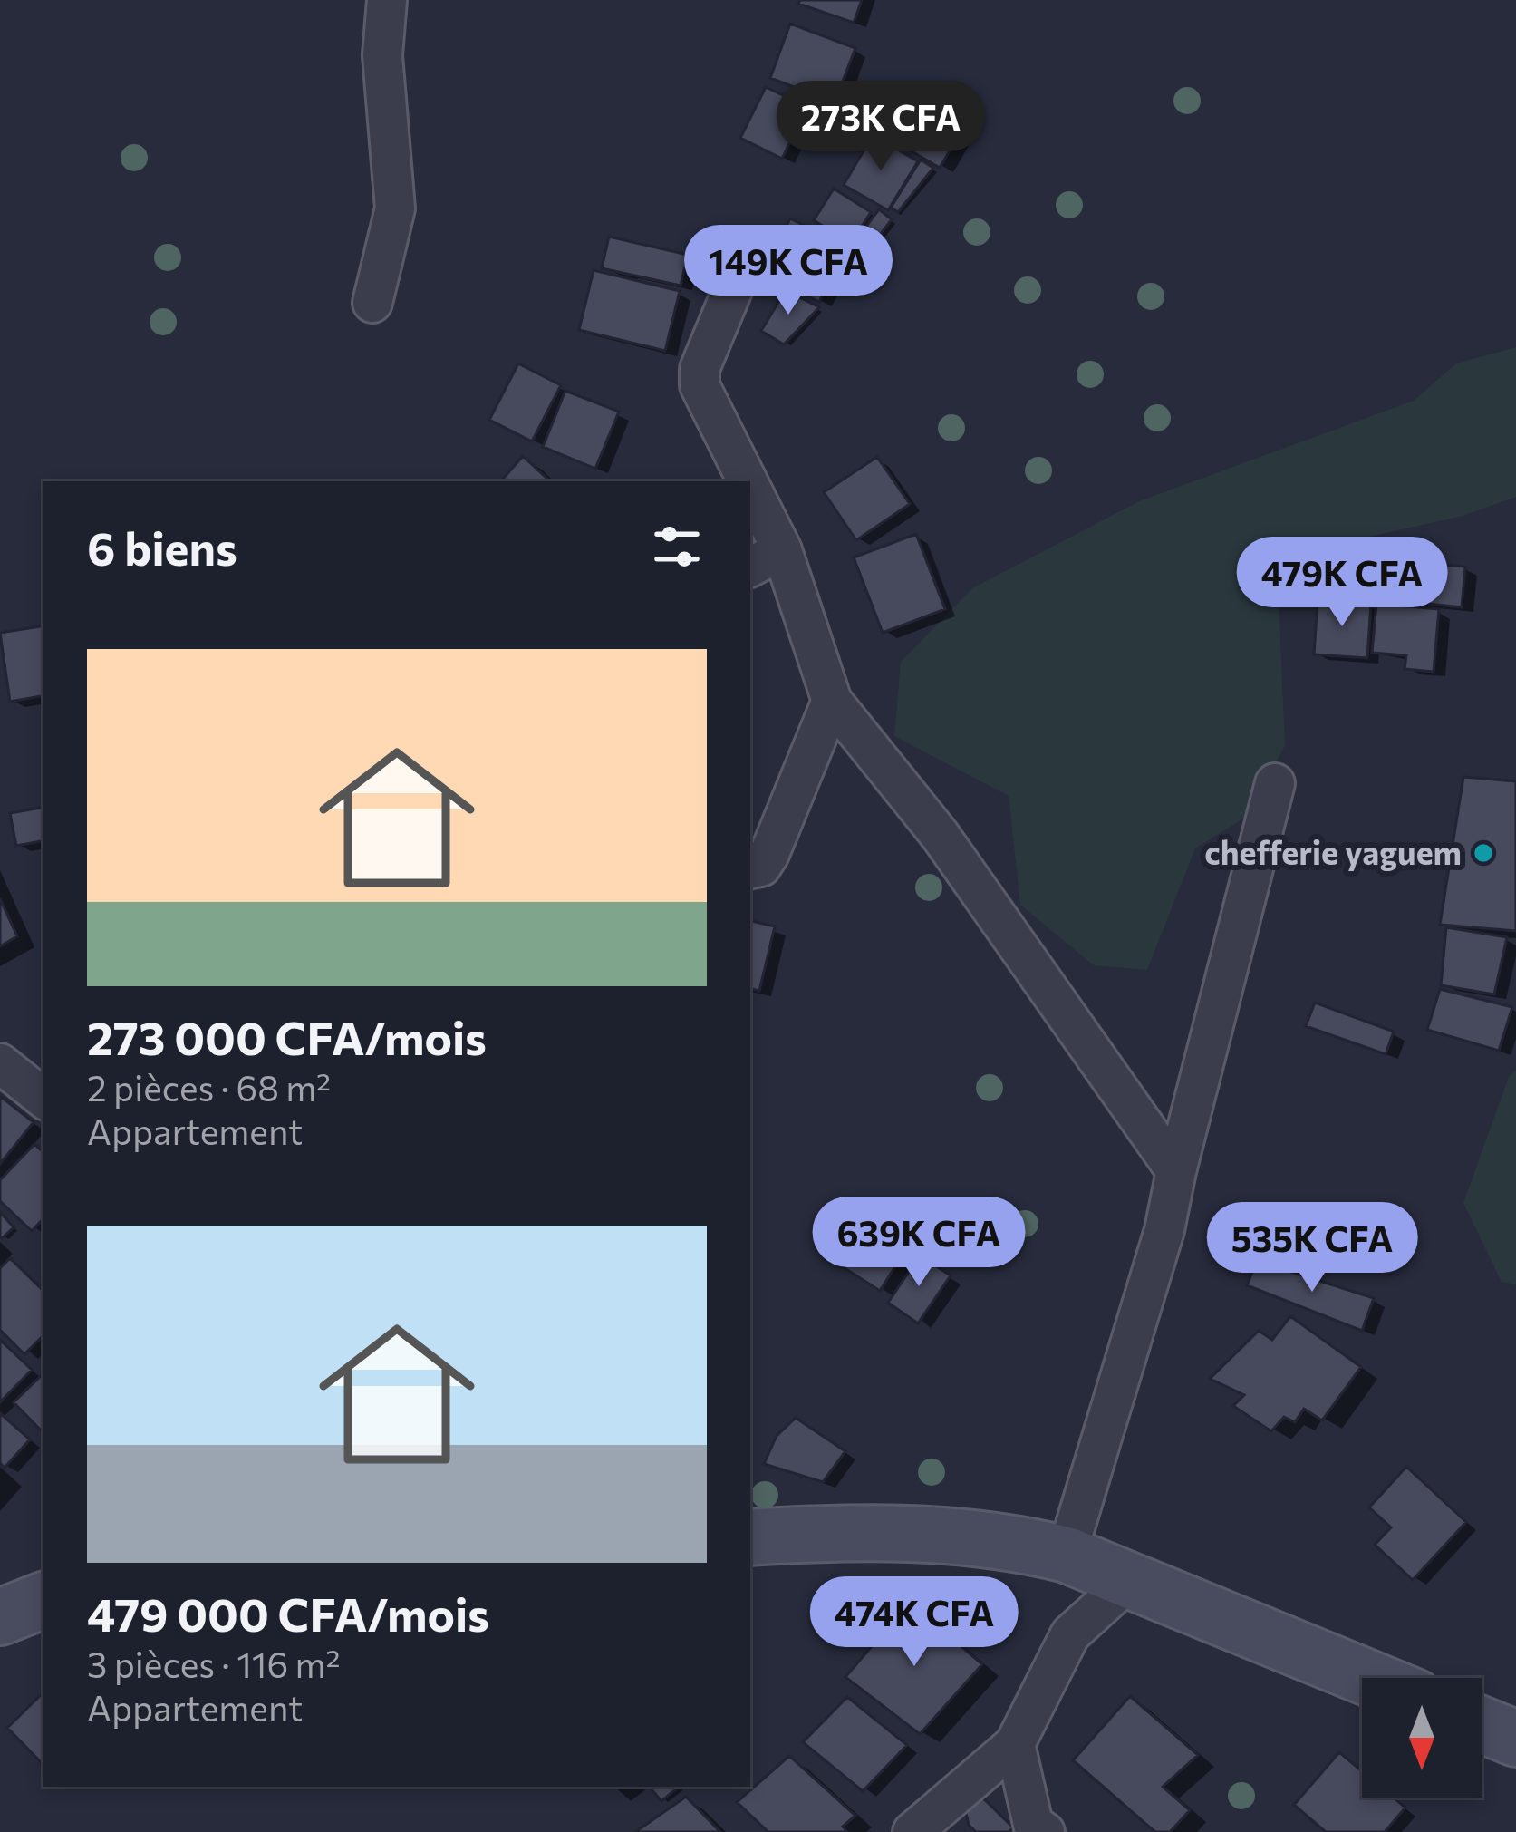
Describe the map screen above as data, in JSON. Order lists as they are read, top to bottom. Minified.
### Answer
{"places":["chefferie yaguem"],"north":"bottom","page":{"price":["273K CFA","149K CFA","479K CFA","639K CFA","535K CFA","474K CFA"],"heading":"6 biens","list":[{"name":"273 000 CFA/mois","note":"2 pièces · 68 m² · Appartement"},{"name":"479 000 CFA/mois","note":"3 pièces · 116 m² · Appartement"}]}}
